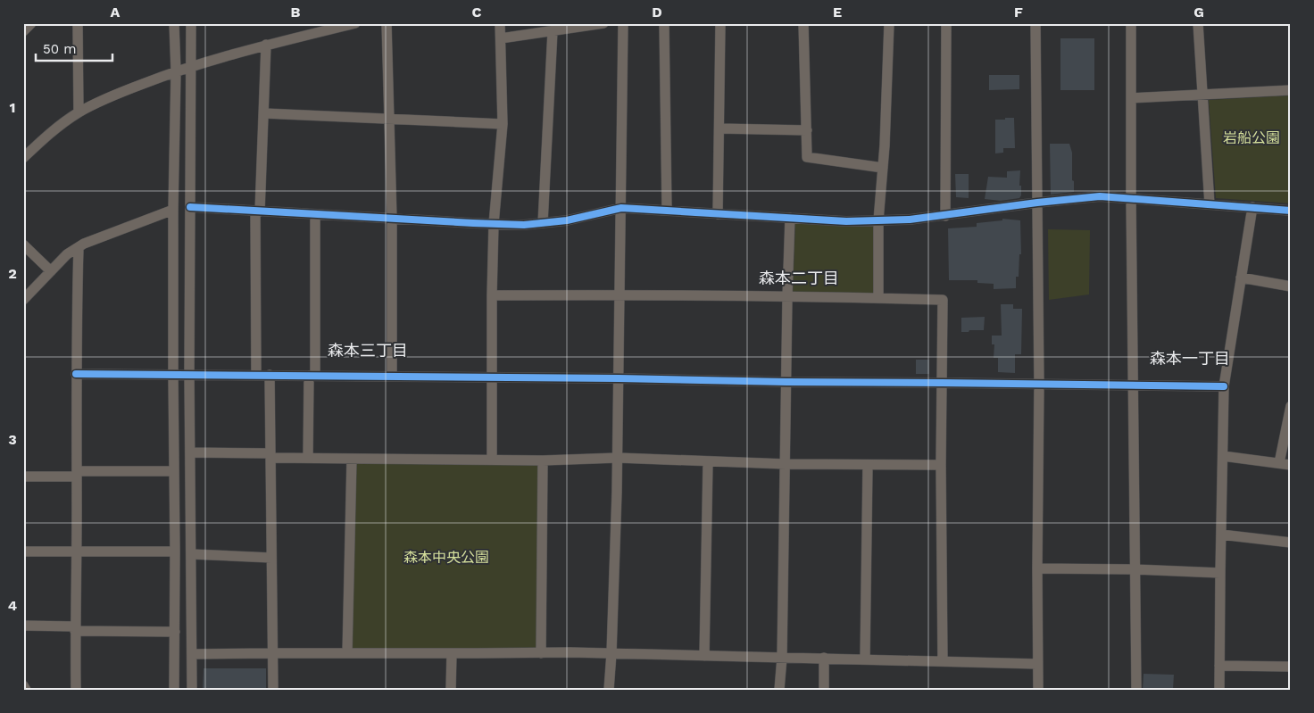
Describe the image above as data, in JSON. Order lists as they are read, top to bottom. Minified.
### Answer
{"districts":["森本二丁目","森本三丁目","森本一丁目"],"parks":["岩船公園","森本中央公園"],"scale_bar":"50 m","grid":{"columns":["A","B","C","D","E","F","G"],"rows":["1","2","3","4"]}}
